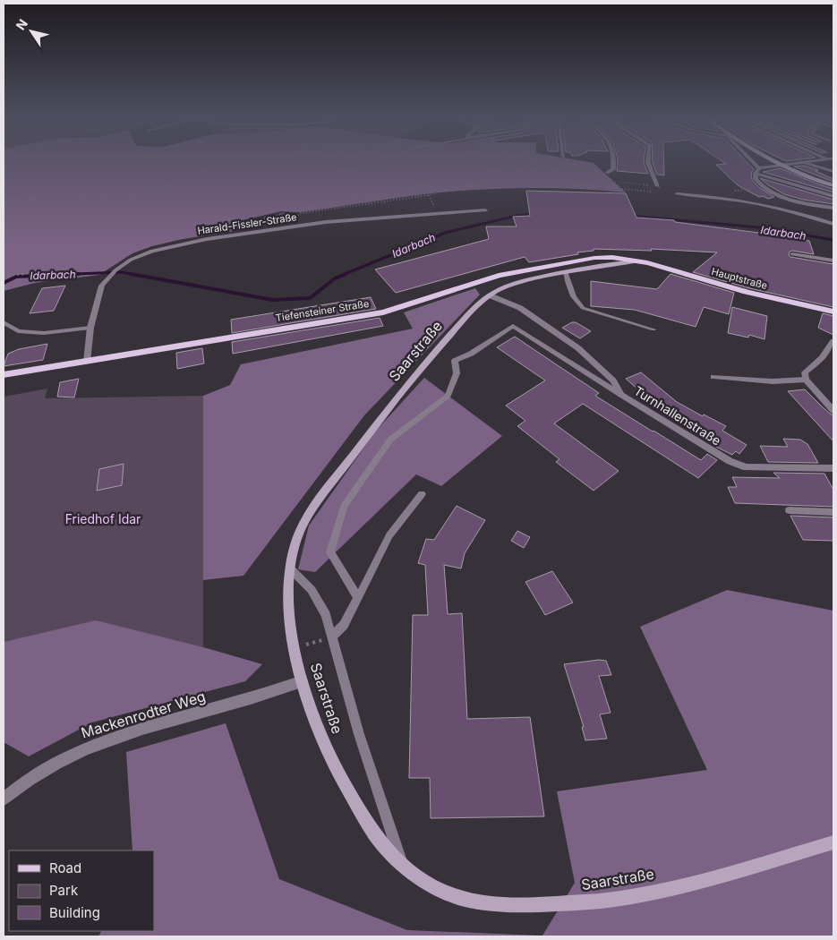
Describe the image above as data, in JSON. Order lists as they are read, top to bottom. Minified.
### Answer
{"streets":{"main road":["Hauptstraße","Tiefensteiner Straße"],"street":["Harald-Fissler-Straße","Saarstraße","Turnhallenstraße","Mackenrodter Weg"]},"crossings":[["Harald-Fissler-Straße","Tiefensteiner Straße"],["Hauptstraße","Tiefensteiner Straße"],["Hauptstraße","Saarstraße"],["Tiefensteiner Straße","Saarstraße"],["Saarstraße","Turnhallenstraße"],["Saarstraße","Mackenrodter Weg"]],"water":["Idarbach"],"parks":["Friedhof Idar"],"legend":["Road","Park","Building"],"north":"top left"}
